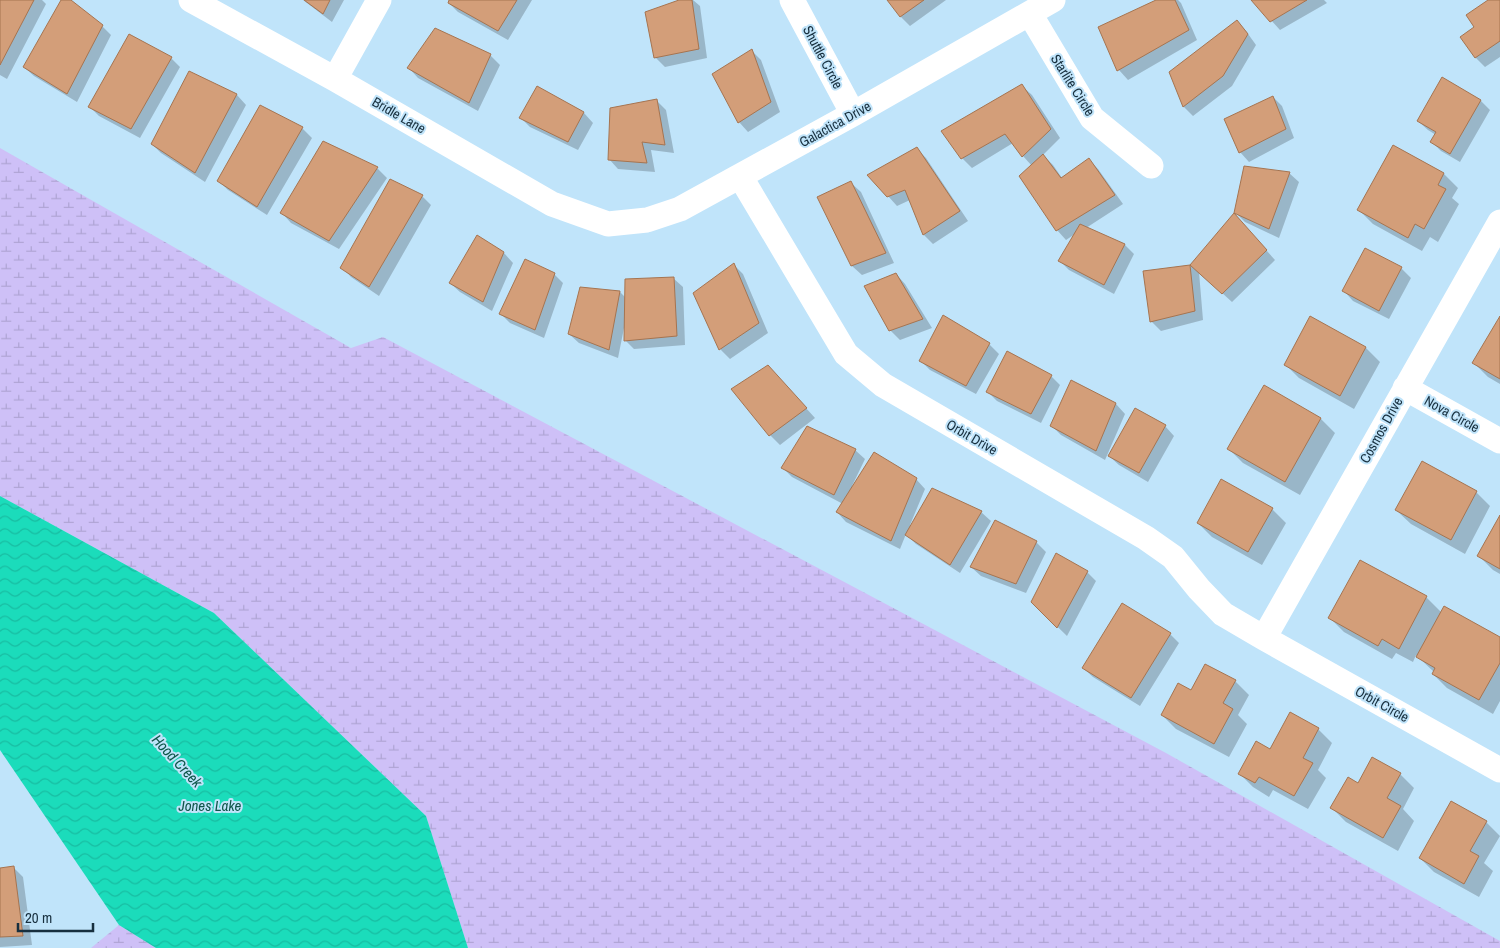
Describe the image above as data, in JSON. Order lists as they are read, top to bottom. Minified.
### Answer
{"streets":{"street":["Shuttle Circle","Starlite Circle","Bridle Lane","Galactica Drive","Nova Circle","Cosmos Drive","Orbit Drive","Orbit Circle"]},"crossings":[["Shuttle Circle","Galactica Drive"],["Starlite Circle","Galactica Drive"],["Bridle Lane","Galactica Drive"],["Galactica Drive","Orbit Drive"],["Nova Circle","Cosmos Drive"],["Cosmos Drive","Orbit Drive"],["Cosmos Drive","Orbit Circle"],["Orbit Drive","Orbit Circle"]],"water":["Hood Creek","Jones Lake"],"scale_bar":"20 m"}
